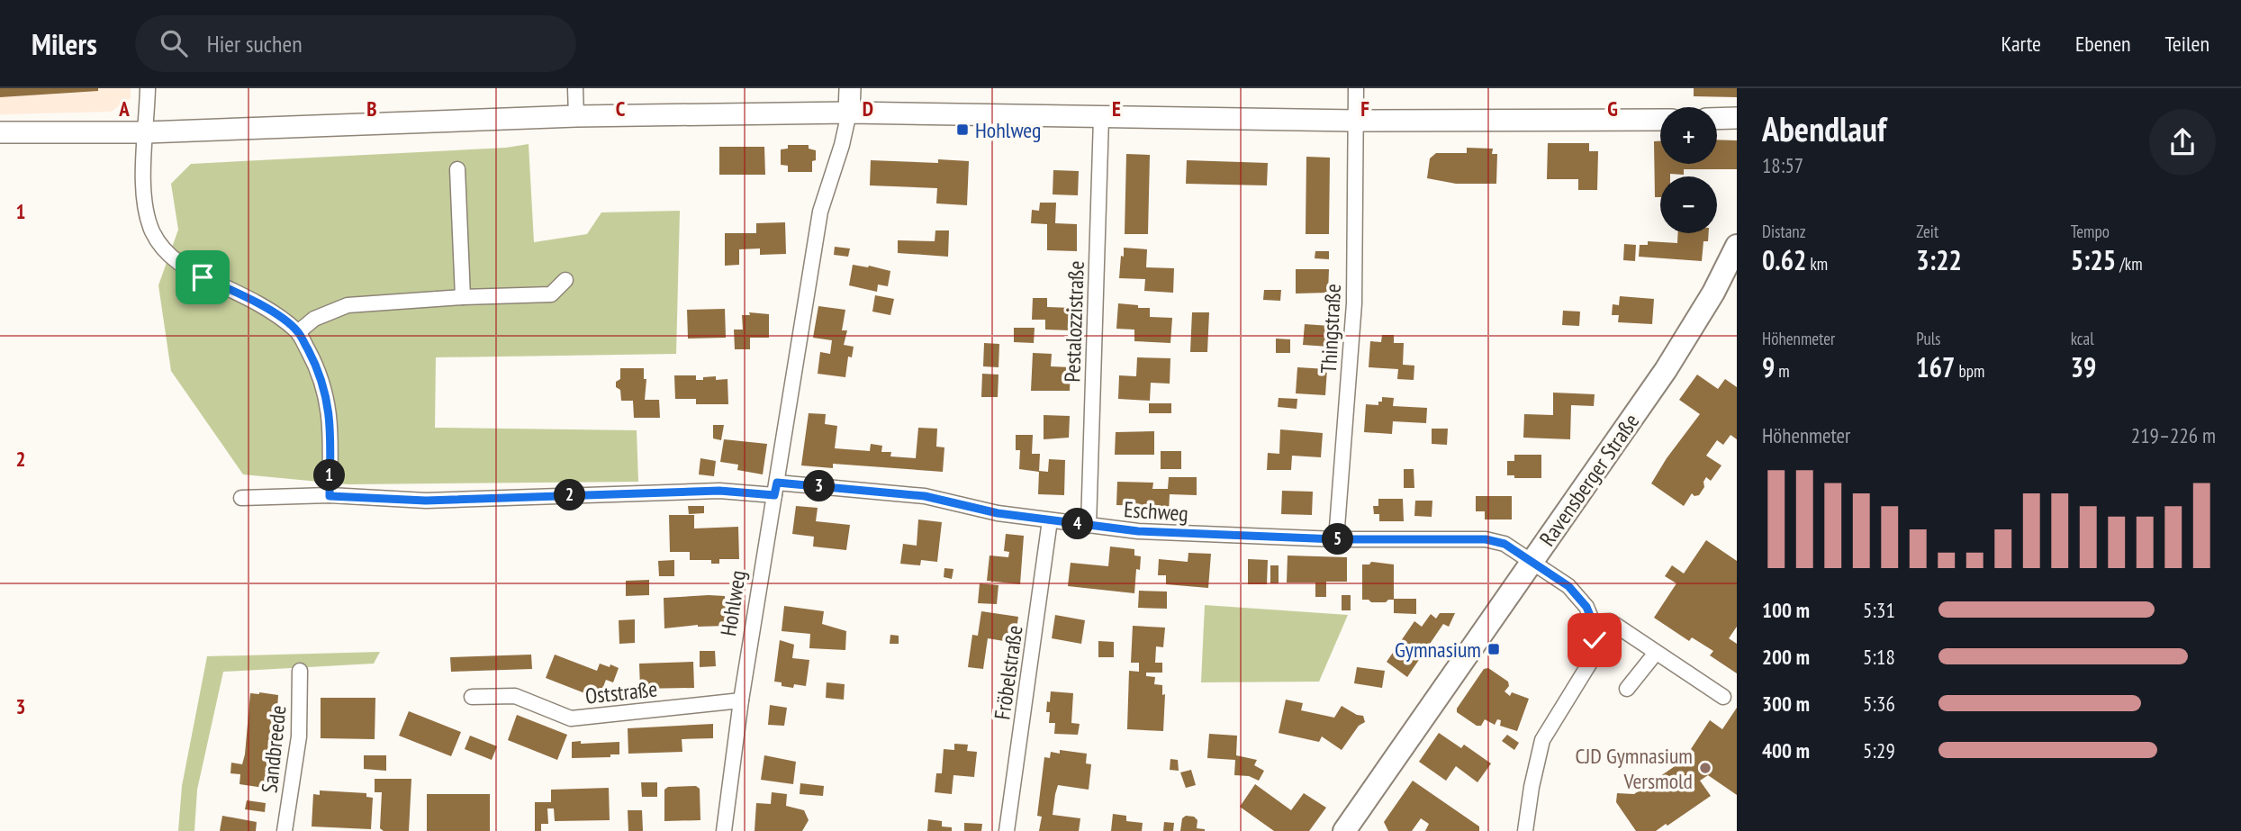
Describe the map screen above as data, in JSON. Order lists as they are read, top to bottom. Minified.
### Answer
{"streets":{"main road":["Ravensberger Straße","Hohlweg"],"street":["Pestalozzistraße","Thingstraße","Eschweg","Fröbelstraße","Oststraße","Sandbreede"]},"crossings":[["Pestalozzistraße","Eschweg"],["Thingstraße","Eschweg"],["Ravensberger Straße","Eschweg"],["Eschweg","Hohlweg"],["Eschweg","Fröbelstraße"],["Hohlweg","Oststraße"]],"places":{"transit":["Hohlweg","Gymnasium"],"other":["CJD Gymnasium Versmold"]},"page":{"header":"Milers","search":"Hier suchen","nav":["Karte","Ebenen","Teilen"],"heading":["Abendlauf","18:57"],"map_buttons":["+","−"],"stats":[["Distanz","0.62 km"],["Zeit","3:22"],["Tempo","5:25 /km"],["Höhenmeter","9 m"],["Puls","167 bpm"],["kcal","39"]],"chart":["Höhenmeter","219–226 m"],"pins":["1","3","2","4","5"],"list":[{"name":"100 m","note":"5:31"},{"name":"200 m","note":"5:18"},{"name":"300 m","note":"5:36"},{"name":"400 m","note":"5:29"}]},"grid":{"columns":["A","B","C","D","E","F","G"],"rows":["1","2","3"]}}
